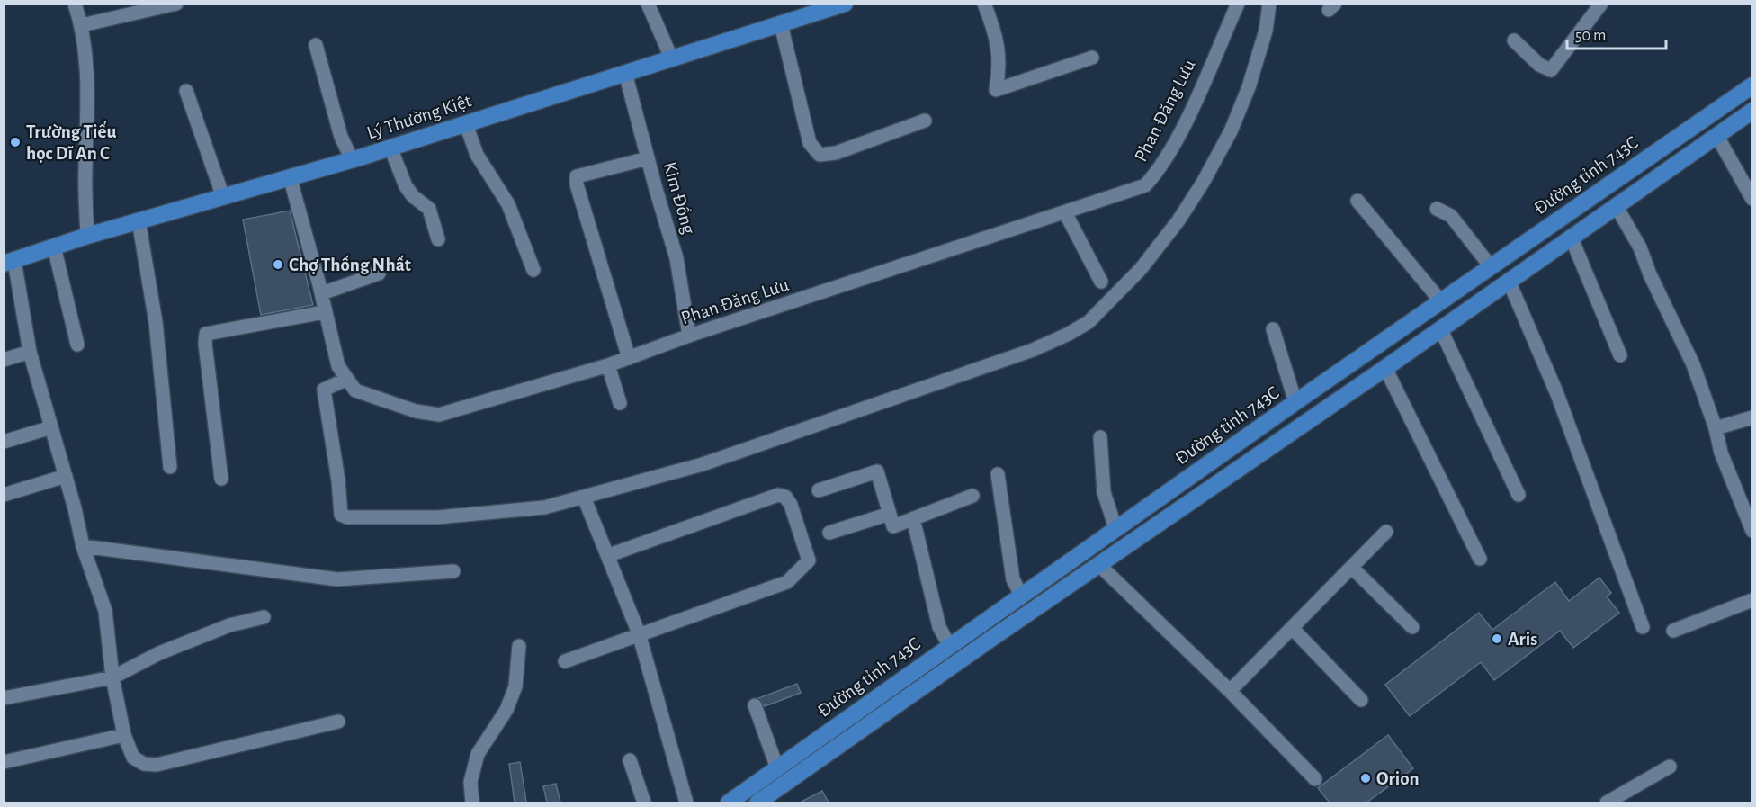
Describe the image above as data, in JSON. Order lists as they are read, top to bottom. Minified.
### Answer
{"streets":{"main road":["Lý Thường Kiệt","Đường tỉnh 743C"],"street":["Phan Đăng Lưu","Kim Đồng"]},"crossings":[["Phan Đăng Lưu","Lý Thường Kiệt"],["Phan Đăng Lưu","Kim Đồng"],["Lý Thường Kiệt","Kim Đồng"]],"places":["Trường Tiểu học Dĩ An C","Chợ Thống Nhất","Aris","Orion"],"scale_bar":"50 m"}
